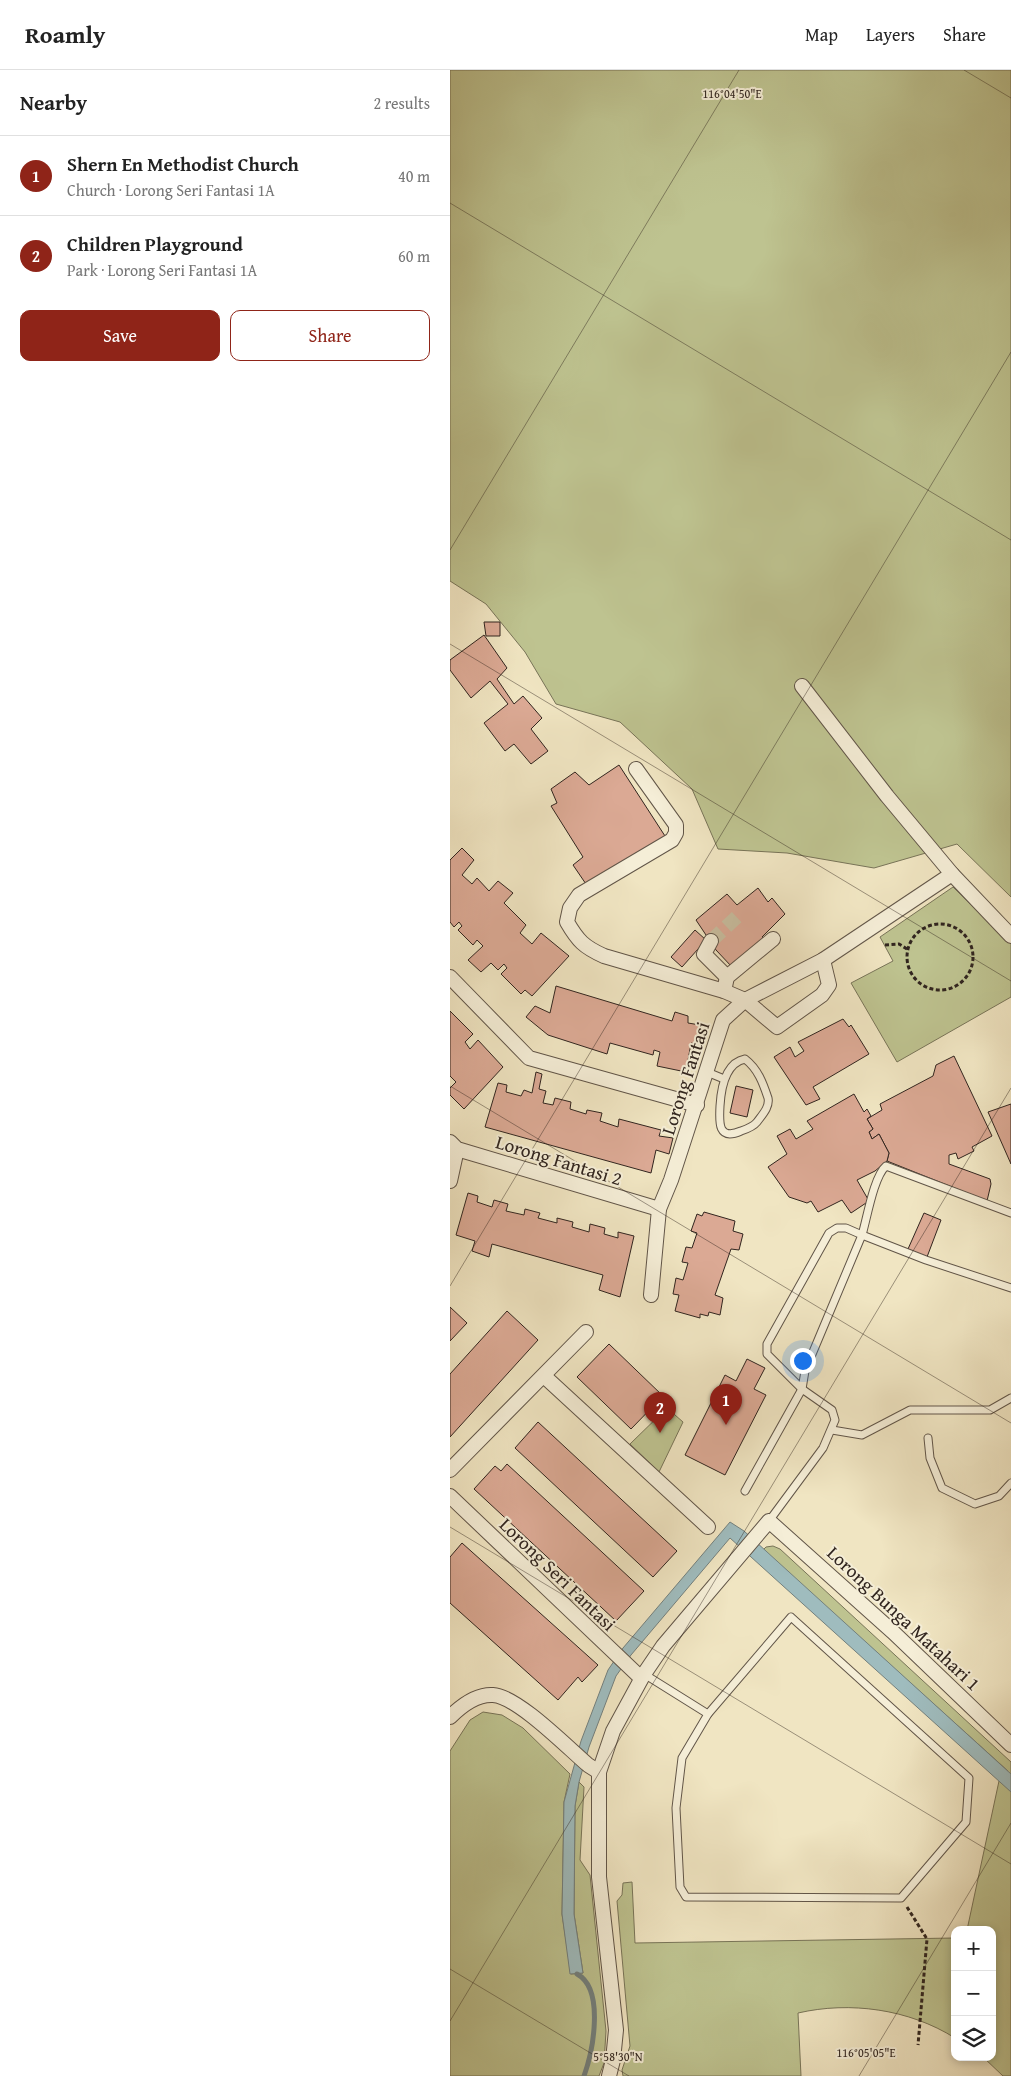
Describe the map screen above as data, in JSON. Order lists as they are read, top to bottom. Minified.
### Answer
{"streets":{"street":["Lorong Fantasi","Lorong Fantasi 2","Lorong Seri Fantasi","Lorong Bunga Matahari 1"]},"crossings":[["Lorong Fantasi","Lorong Fantasi 2"]],"page":{"header":"Roamly","nav":["Map","Layers","Share"],"heading":["Nearby","2 results"],"list":[{"mark":"1","name":"Shern En Methodist Church","note":"Church · Lorong Seri Fantasi 1A","value":"40 m"},{"mark":"2","name":"Children Playground","note":"Park · Lorong Seri Fantasi 1A","value":"60 m"}],"buttons":["Save","Share"],"pins":["1","2"],"map_buttons":["+","−"]},"coordinates":["116°04'50\"E","116°05'05\"E","5°58'30\"N"]}
